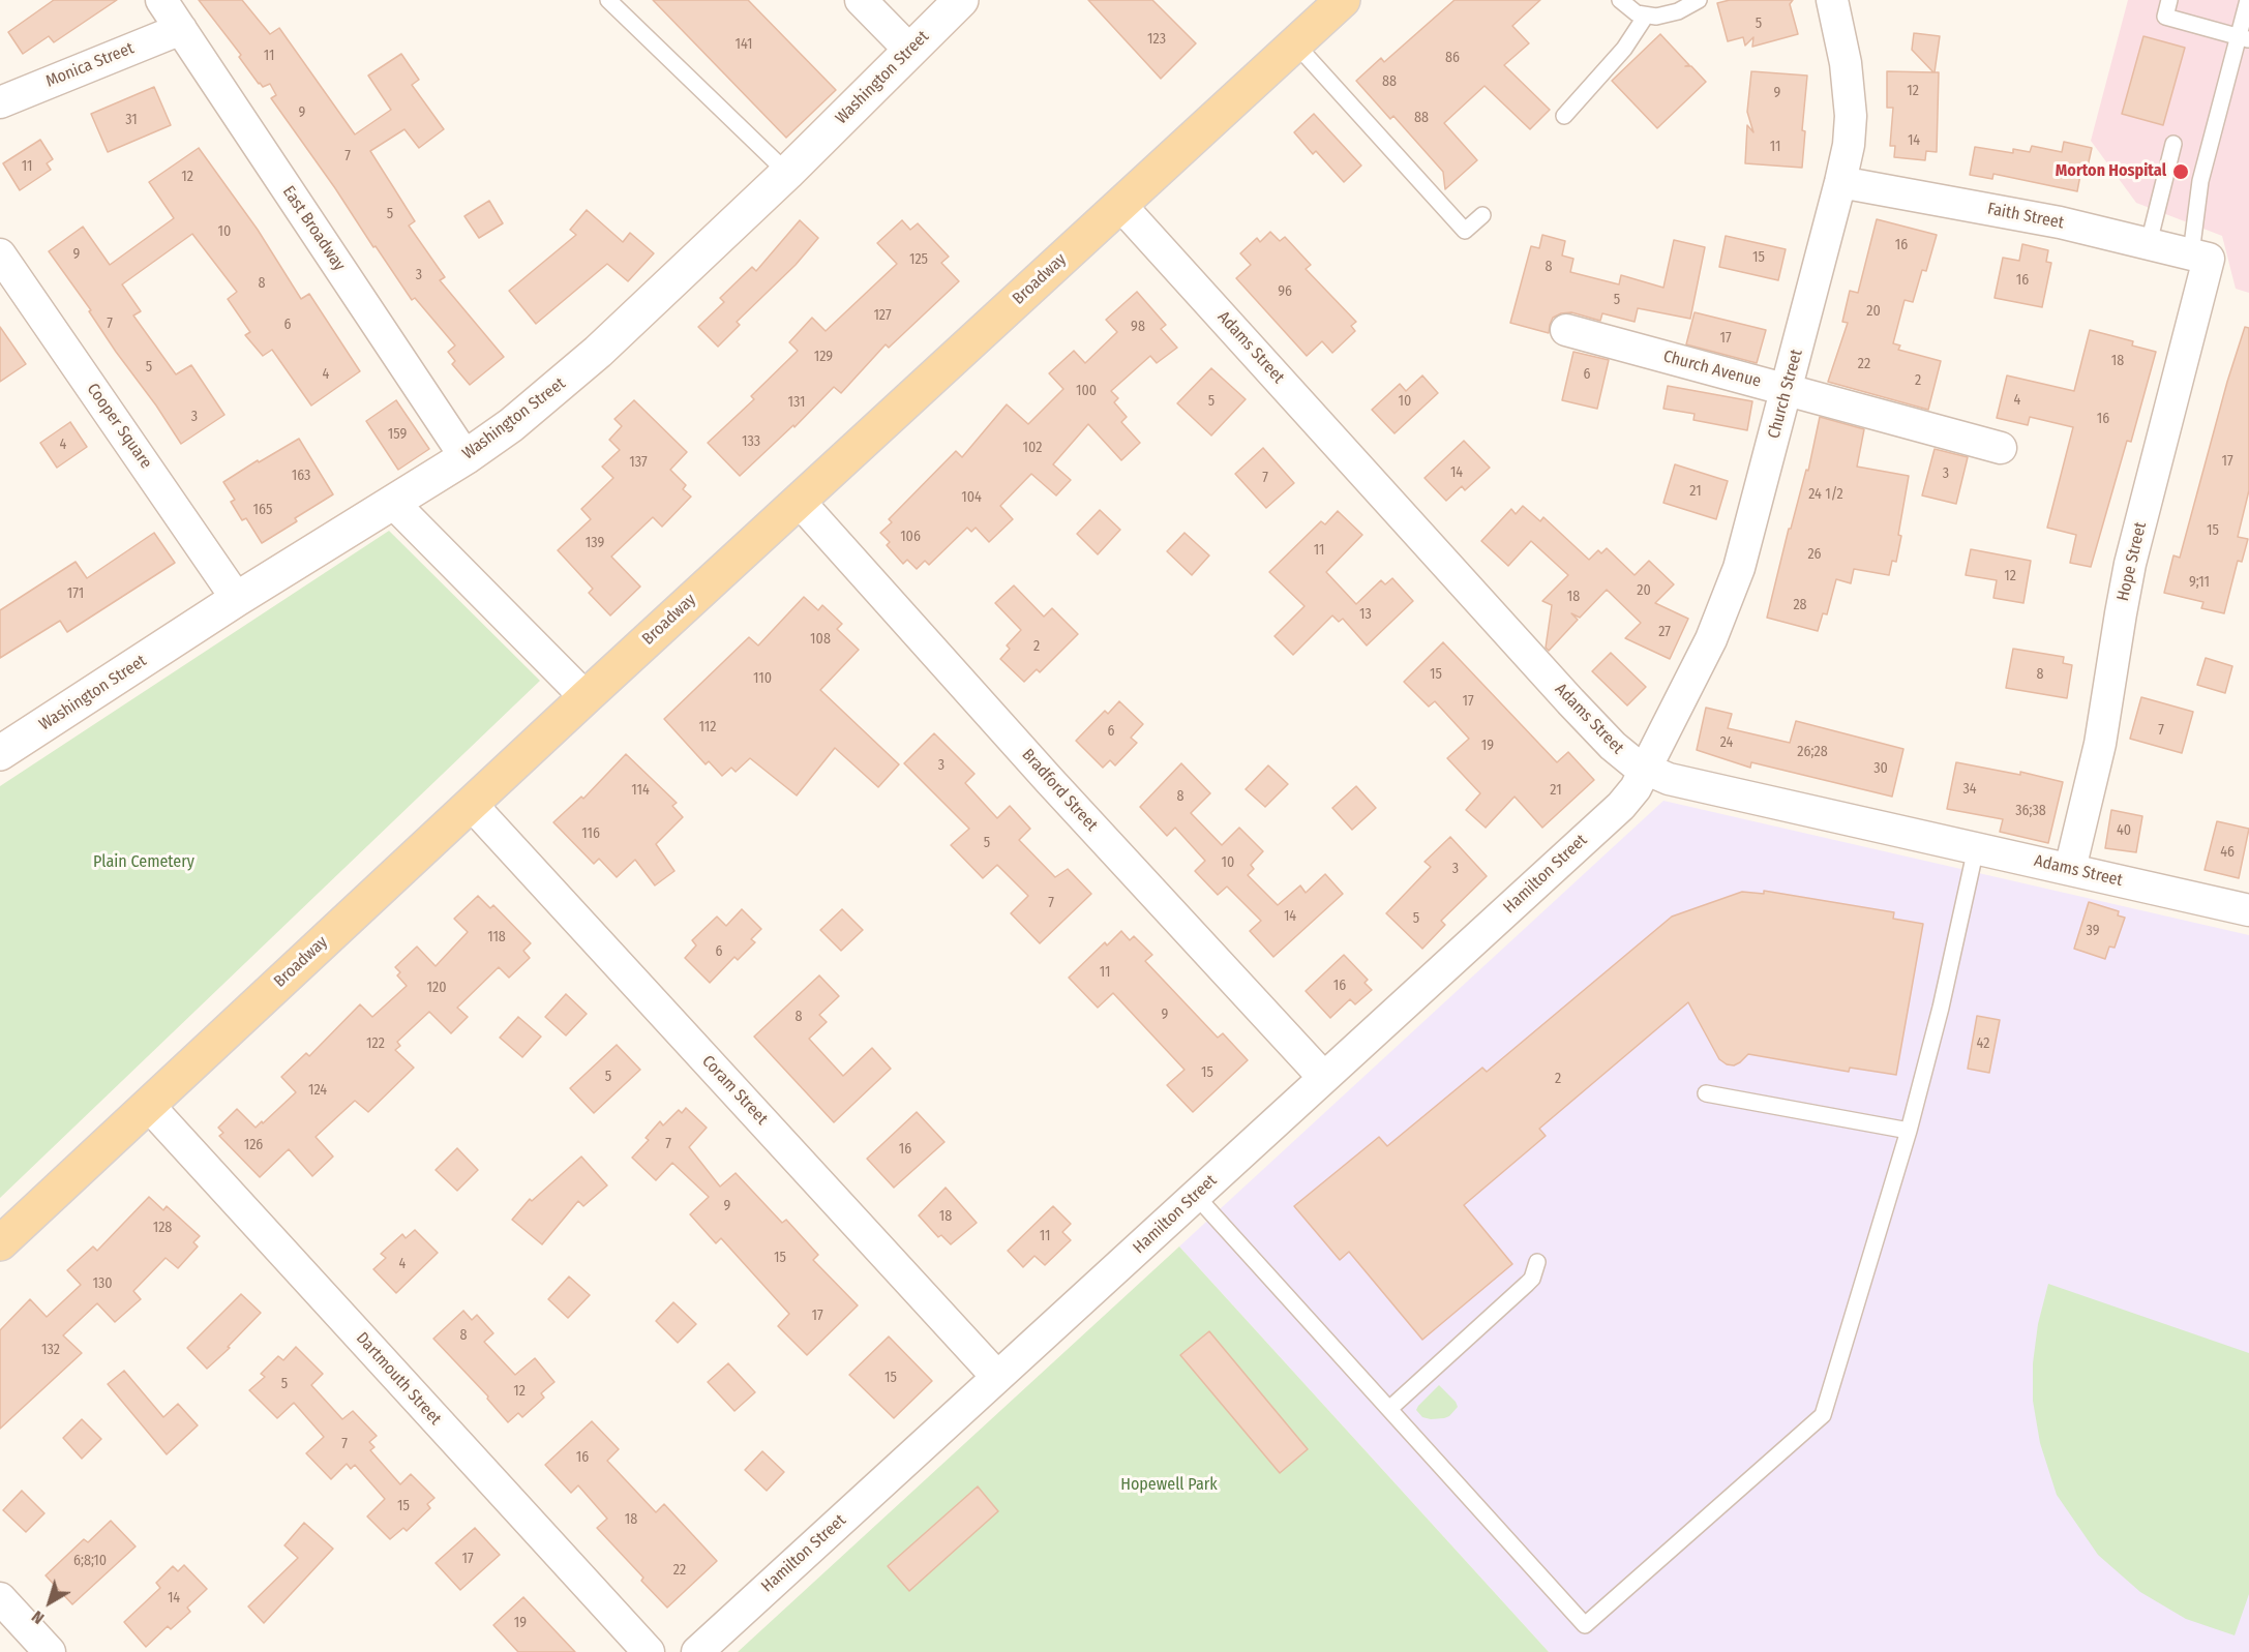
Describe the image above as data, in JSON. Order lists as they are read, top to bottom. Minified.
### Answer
{"streets":{"main road":["Broadway"],"street":["Monica Street","Washington Street","Faith Street","East Broadway","Adams Street","Church Avenue","Church Street","Cooper Square","Hope Street","Bradford Street","Hamilton Street","Coram Street","Dartmouth Street"]},"crossings":[["Monica Street","East Broadway"],["Washington Street","East Broadway"],["Washington Street","Cooper Square"],["Faith Street","Church Street"],["Faith Street","Hope Street"],["Broadway","Adams Street"],["Broadway","Bradford Street"],["Broadway","Coram Street"],["Broadway","Dartmouth Street"],["Adams Street","Church Street"],["Adams Street","Hope Street"],["Adams Street","Hamilton Street"],["Church Avenue","Church Street"],["Church Street","Hamilton Street"],["Bradford Street","Hamilton Street"],["Hamilton Street","Coram Street"]],"parks":["Plain Cemetery","Hopewell Park"],"places":["Morton Hospital"],"house_numbers":["5","123","141","11","86","88","12","9","9","88","31","14","11","7","11","12","5","10","16","9","15","125","8","3","16","8","96","5","20","127","7","6","98","17","129","18","22","5","4","6","2","100","4","5","10","131","3","16","159","133","4","102","17","137","14","3","163","7","21","24 1/2","104","165","15","106","139","11","26","12","9;11","20","171","18","28","13","27","108","2","15","8","110","17","112","7","6","24","19","26;28","3","30","34","114","21","8","36;38","40","116","5","46","10","3","7","14","5","39","118","6","11","16","120","9","8","122","42","15","5","2","124","7","126","16","9","18","128","11","15","4","130","17","8","132","15","5","12","7","16","15","18","17","6;8;10","22","14","19"],"north":"bottom left"}
